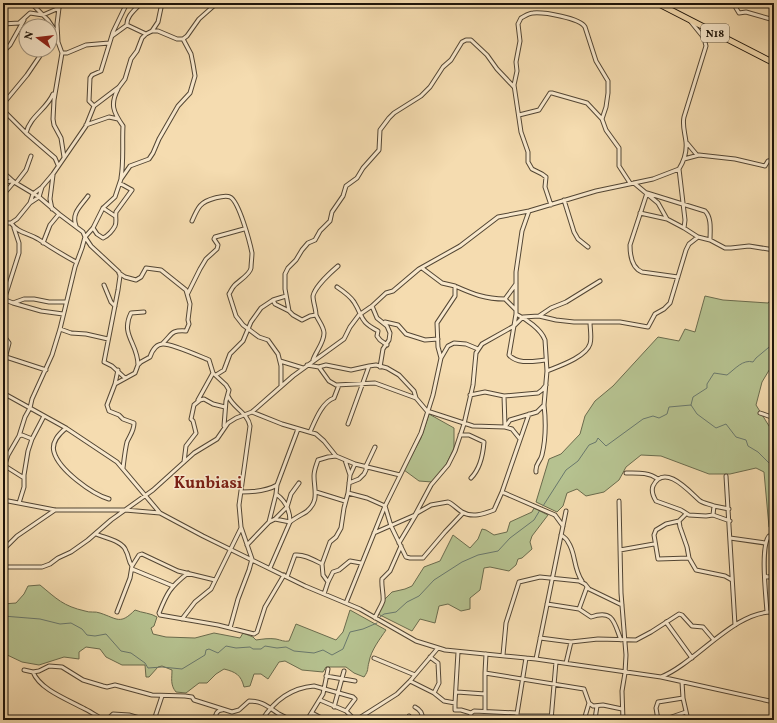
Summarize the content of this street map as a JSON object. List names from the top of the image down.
{
  "streets": {
    "highway": ["N18"]
  },
  "districts": ["Kunbiasi"],
  "north": "left"
}
